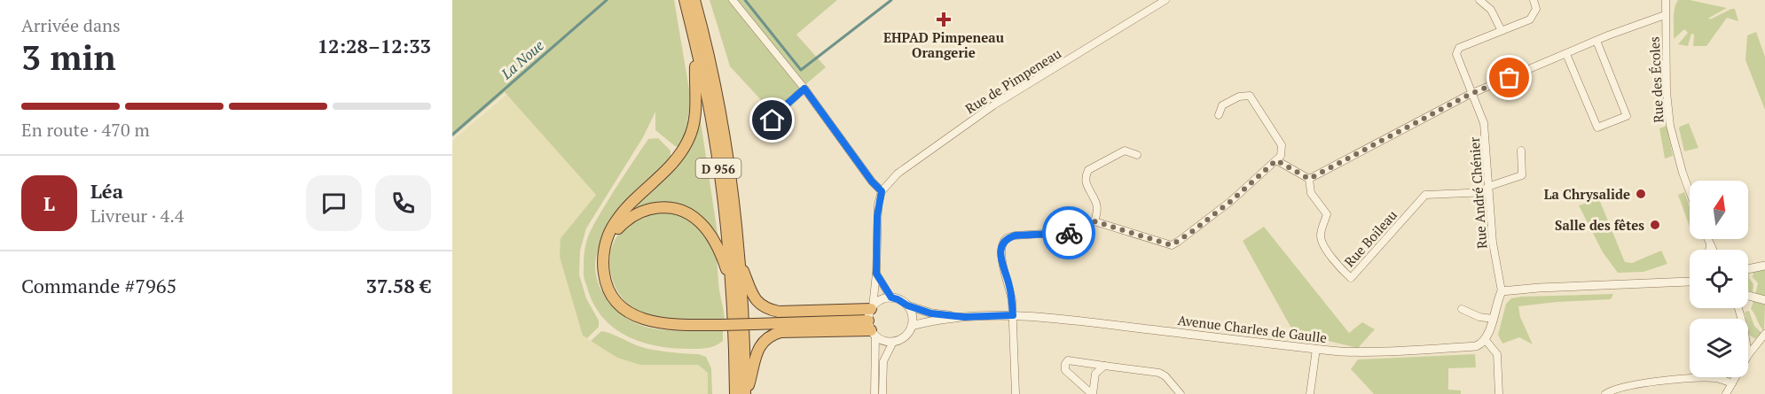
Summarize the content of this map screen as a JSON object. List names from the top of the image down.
{
  "streets": {
    "highway": ["D 956"],
    "street": [
      "Rue des Écoles",
      "Rue de Pimpeneau",
      "Rue André Chénier",
      "Rue Boileau",
      "Avenue Charles de Gaulle"
    ]
  },
  "crossings": [
    ["D 956", "Avenue Charles de Gaulle"],
    ["Rue André Chénier", "Rue Boileau"]
  ],
  "water": ["La Noue"],
  "places": {
    "health": ["EHPAD Pimpeneau Orangerie"],
    "other": ["La Chrysalide", "Salle des fêtes"]
  },
  "north": "top",
  "page": {
    "heading": ["3 min", "Arrivée dans", "12:28–12:33"],
    "panel": [
      "Léa",
      "Livreur · 4.4",
      "Commande #7965",
      "37.58 €"
    ],
    "bar": "En route · 470 m",
    "round": "L"
  }
}
